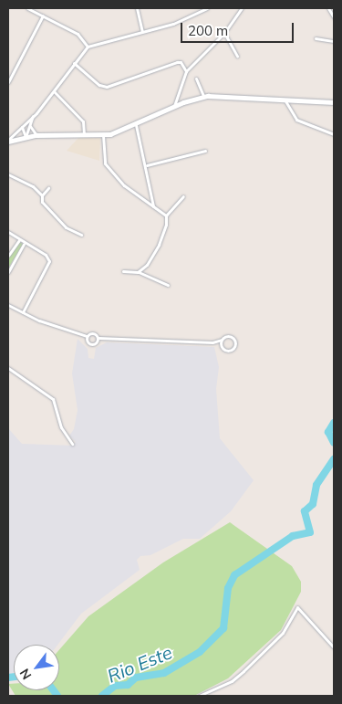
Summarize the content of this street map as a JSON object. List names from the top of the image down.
{
  "water": ["Rio Este"],
  "scale_bar": "200 m",
  "north": "bottom left"
}
